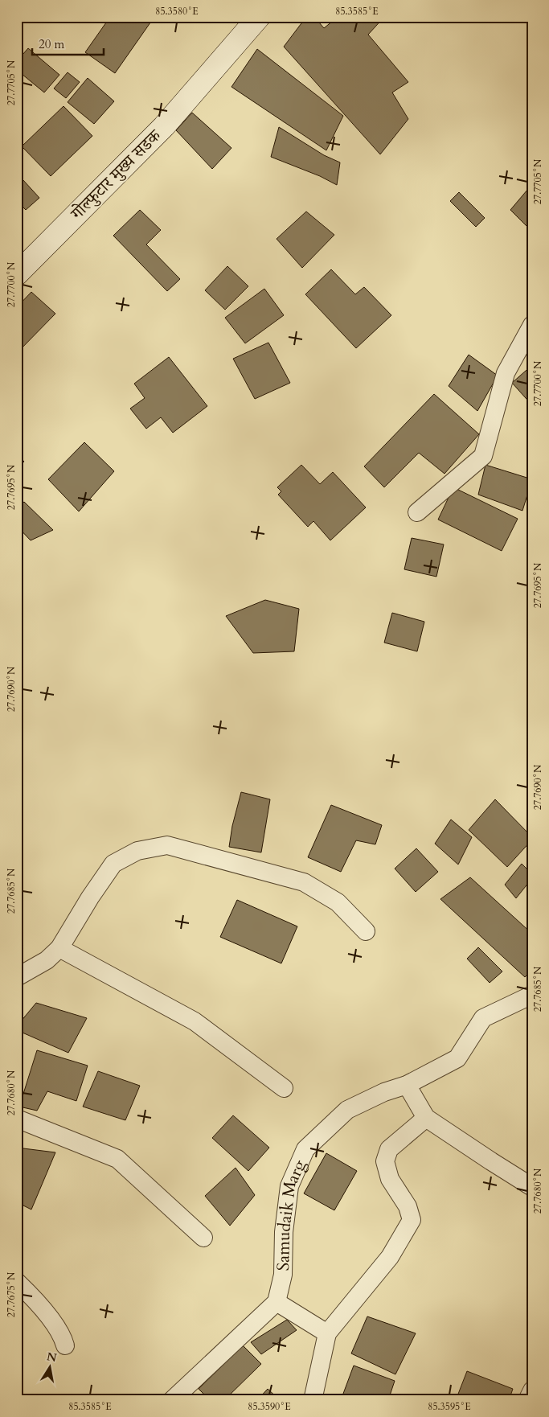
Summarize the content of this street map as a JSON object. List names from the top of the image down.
{
  "streets": {
    "main road": ["गोल्फुटार मुख्य सडक"],
    "street": ["Samudaik Marg"]
  },
  "scale_bar": "20 m",
  "north": "top",
  "coordinates": [
    "85.3580°E",
    "85.3585°E",
    "27.7705°N",
    "27.7700°N",
    "27.7695°N",
    "27.7690°N",
    "27.7685°N",
    "27.7680°N",
    "27.7675°N",
    "85.3590°E",
    "85.3595°E"
  ]
}
